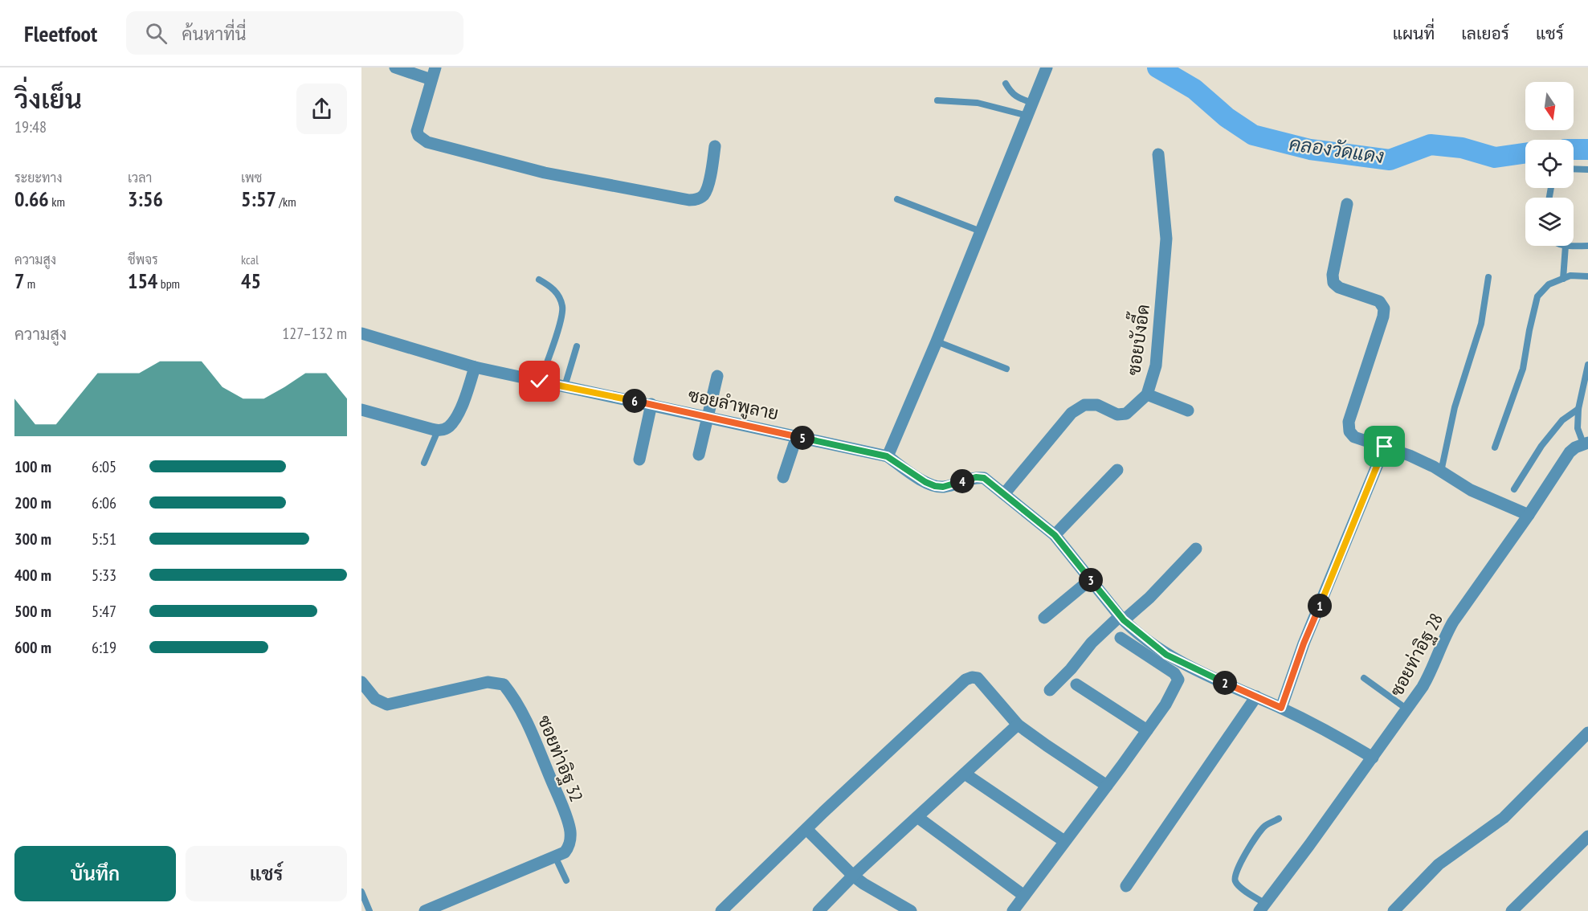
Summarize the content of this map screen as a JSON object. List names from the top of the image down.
{
  "streets": {
    "street": [
      "ซอยบังอี๊ด",
      "ซอยลำพูลาย",
      "ซอยท่าอิฐ 28",
      "ซอยท่าอิฐ 32"
    ]
  },
  "crossings": [
    ["ซอยบังอี๊ด", "ซอยลำพูลาย"],
    ["ซอยลำพูลาย", "ซอยท่าอิฐ 28"]
  ],
  "water": ["คลองวัดแดง"],
  "north": "bottom",
  "page": {
    "header": "Fleetfoot",
    "search": "ค้นหาที่นี่",
    "nav": ["แผนที่", "เลเยอร์", "แชร์"],
    "heading": ["วิ่งเย็น", "19:48"],
    "stats": [
      ["ระยะทาง", "0.66 km"],
      ["เวลา", "3:56"],
      ["เพซ", "5:57 /km"],
      ["ความสูง", "7 m"],
      ["ชีพจร", "154 bpm"],
      ["kcal", "45"]
    ],
    "chart": ["ความสูง", "127–132 m"],
    "pins": [
      "6",
      "5",
      "4",
      "3",
      "1",
      "2"
    ],
    "list": [
      {
        "name": "100 m",
        "note": "6:05"
      },
      {
        "name": "200 m",
        "note": "6:06"
      },
      {
        "name": "300 m",
        "note": "5:51"
      },
      {
        "name": "400 m",
        "note": "5:33"
      },
      {
        "name": "500 m",
        "note": "5:47"
      },
      {
        "name": "600 m",
        "note": "6:19"
      }
    ],
    "buttons": ["บันทึก", "แชร์"]
  }
}
